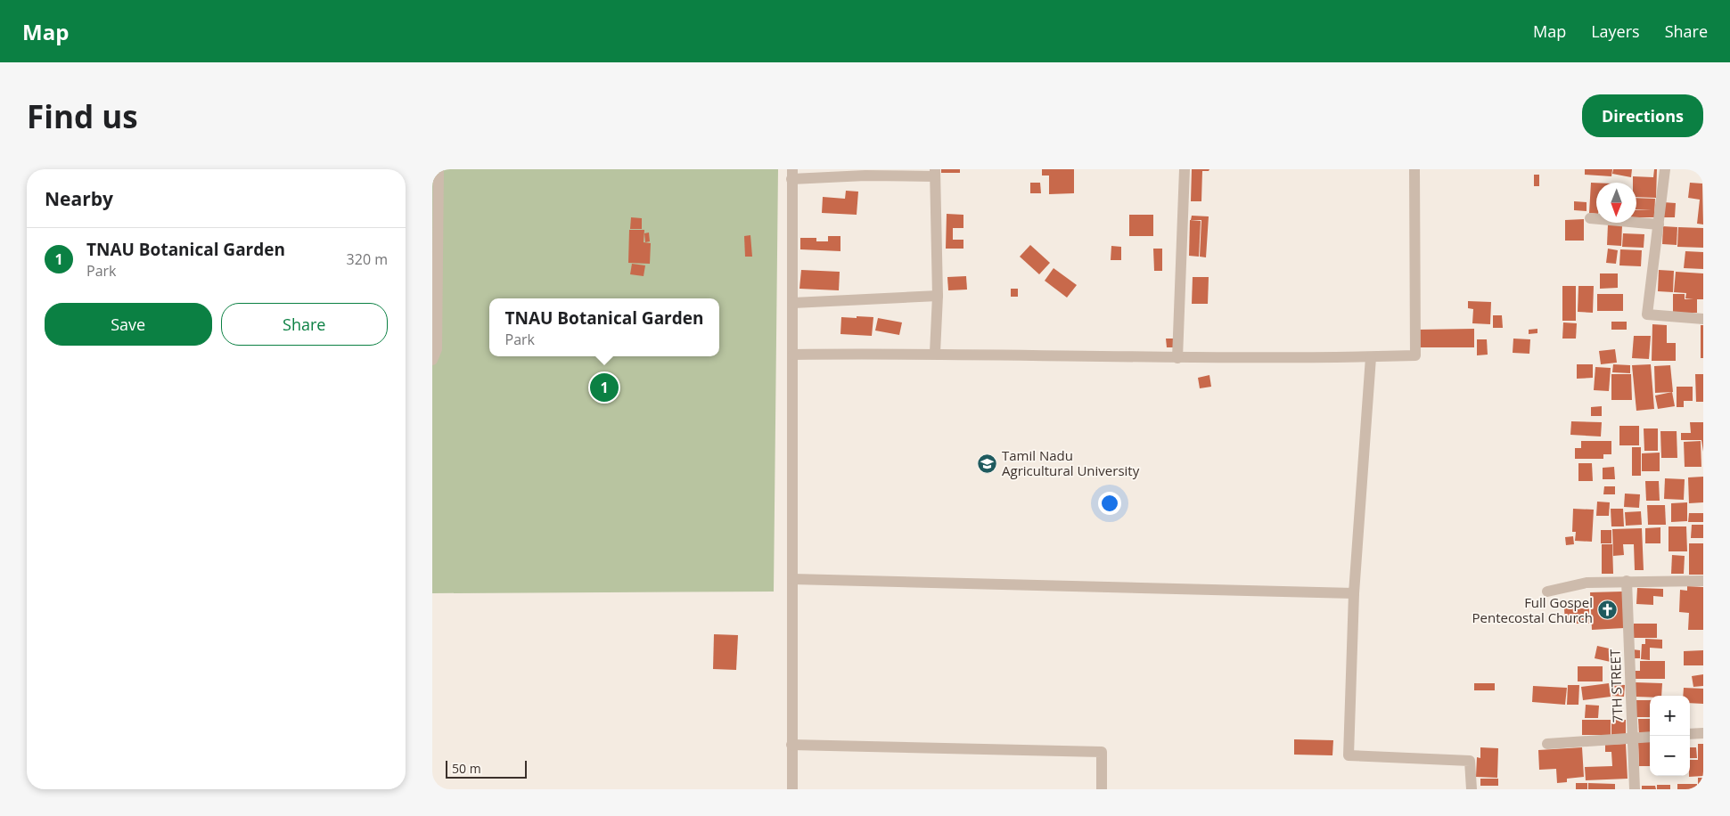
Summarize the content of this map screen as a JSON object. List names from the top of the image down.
{
  "streets": {
    "street": ["7TH STREET"]
  },
  "places": {
    "school or university": ["Tamil Nadu Agricultural University"],
    "church": ["Full Gospel Pentecostal Church"]
  },
  "scale_bar": "50 m",
  "north": "bottom",
  "page": {
    "header": "Map",
    "nav": ["Map", "Layers", "Share"],
    "buttons": [
      "Directions",
      ["Save", "Share"]
    ],
    "title": "Find us",
    "heading": "Nearby",
    "list": [
      {
        "mark": "1",
        "name": "TNAU Botanical Garden",
        "note": "Park",
        "value": "320 m"
      }
    ],
    "popup": ["TNAU Botanical Garden", "Park"],
    "pins": "1",
    "map_buttons": ["+", "−"],
    "scale": "50 m"
  }
}
